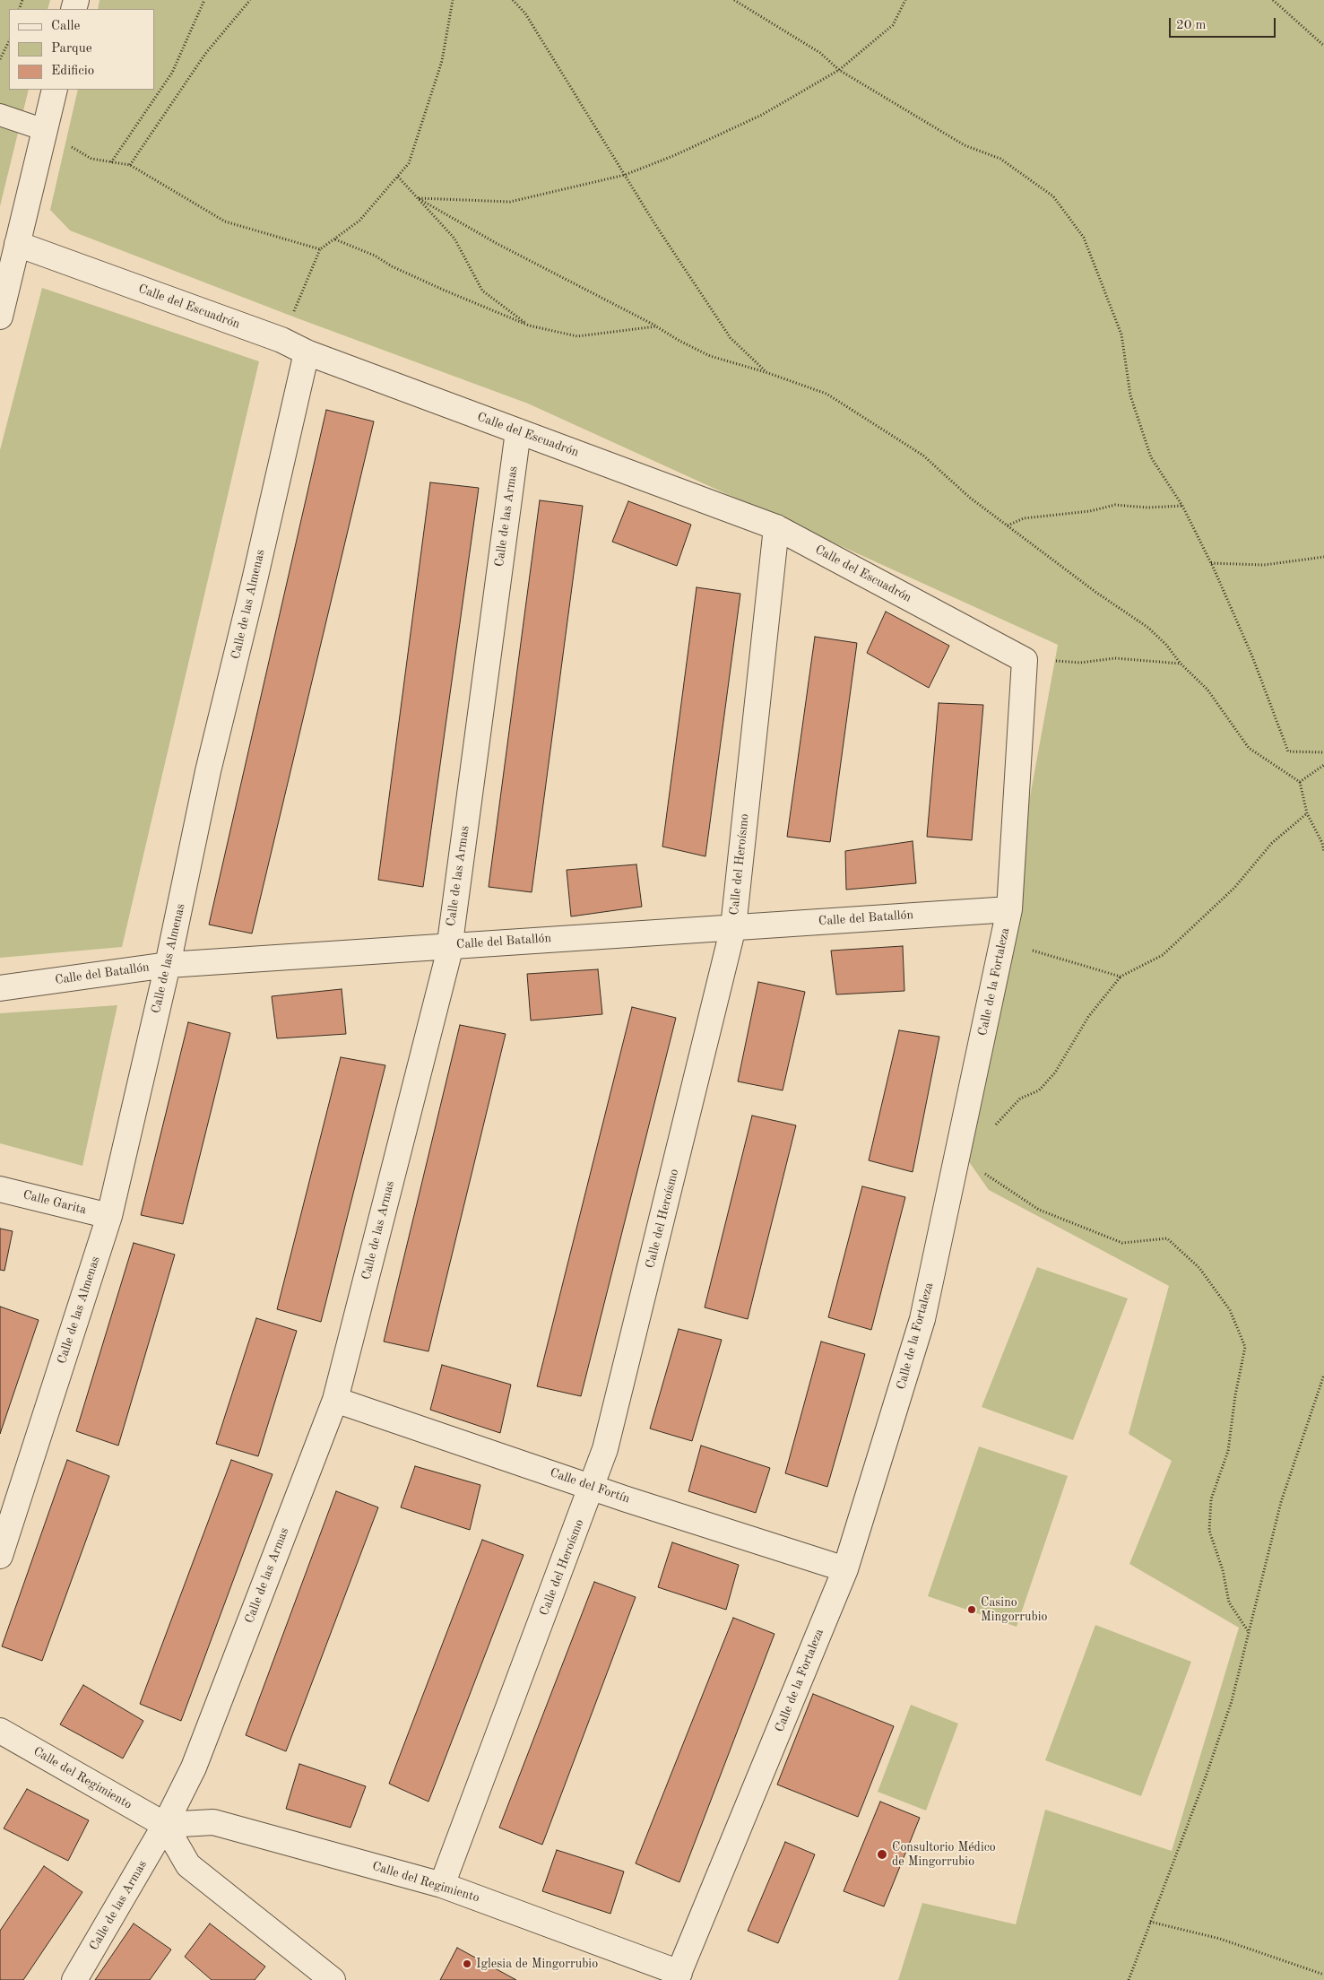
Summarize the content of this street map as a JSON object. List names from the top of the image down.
{
  "streets": {
    "street": [
      "Calle del Escuadrón",
      "Calle de las Armas",
      "Calle de las Almenas",
      "Calle del Heroísmo",
      "Calle del Batallón",
      "Calle de la Fortaleza",
      "Calle Garita",
      "Calle del Fortín",
      "Calle del Regimiento"
    ]
  },
  "crossings": [
    ["Calle del Escuadrón", "Calle de las Armas"],
    ["Calle del Escuadrón", "Calle de las Almenas"],
    ["Calle del Escuadrón", "Calle del Heroísmo"],
    ["Calle del Escuadrón", "Calle de la Fortaleza"],
    ["Calle de las Armas", "Calle del Batallón"],
    ["Calle de las Armas", "Calle del Fortín"],
    ["Calle de las Armas", "Calle del Regimiento"],
    ["Calle de las Almenas", "Calle del Batallón"],
    ["Calle de las Almenas", "Calle Garita"],
    ["Calle del Heroísmo", "Calle del Batallón"],
    ["Calle del Heroísmo", "Calle del Fortín"],
    ["Calle del Heroísmo", "Calle del Regimiento"],
    ["Calle del Batallón", "Calle de la Fortaleza"],
    ["Calle de la Fortaleza", "Calle del Fortín"],
    ["Calle de la Fortaleza", "Calle del Regimiento"]
  ],
  "places": ["Casino Mingorrubio", "Consultorio Médico de Mingorrubio", "Iglesia de Mingorrubio"],
  "legend": ["Calle", "Parque", "Edificio"],
  "scale_bar": "20 m"
}
